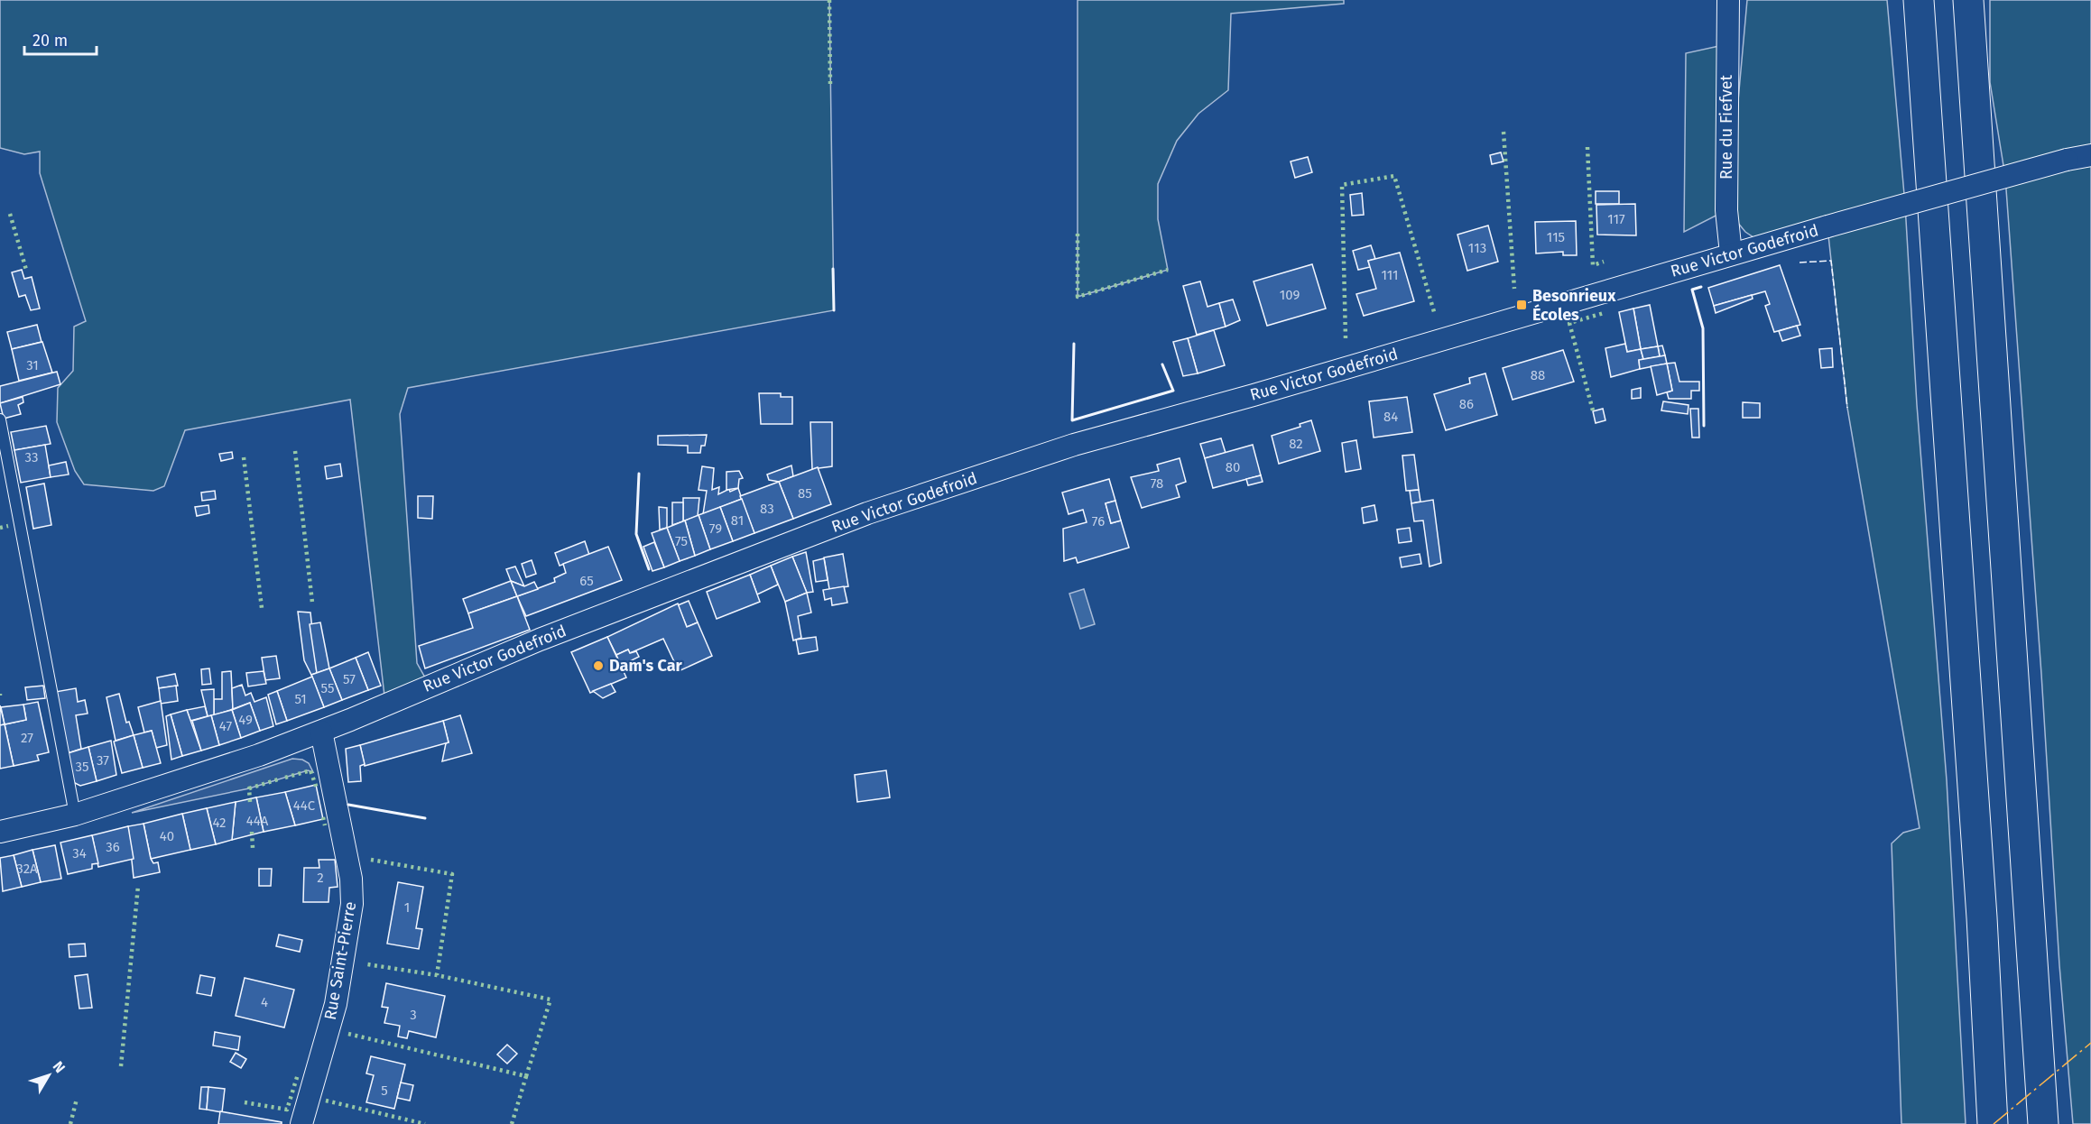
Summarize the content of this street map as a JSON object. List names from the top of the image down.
{
  "streets": {
    "street": ["Rue du Fiefvet", "Rue Victor Godefroid", "Rue Saint-Pierre"]
  },
  "crossings": [
    ["Rue du Fiefvet", "Rue Victor Godefroid"],
    ["Rue Victor Godefroid", "Rue Saint-Pierre"]
  ],
  "places": {
    "transit": ["Besonrieux Écoles"],
    "other": ["Dam's Car"]
  },
  "house_numbers": [
    "117",
    "115",
    "113",
    "111",
    "109",
    "31",
    "88",
    "86",
    "84",
    "82",
    "33",
    "80",
    "78",
    "85",
    "83",
    "81",
    "76",
    "79",
    "75",
    "65",
    "57",
    "55",
    "51",
    "49",
    "47",
    "27",
    "37",
    "35",
    "44C",
    "44A",
    "42",
    "40",
    "36",
    "34",
    "32A",
    "2",
    "1",
    "4",
    "3",
    "5"
  ],
  "scale_bar": "20 m",
  "north": "top right"
}
